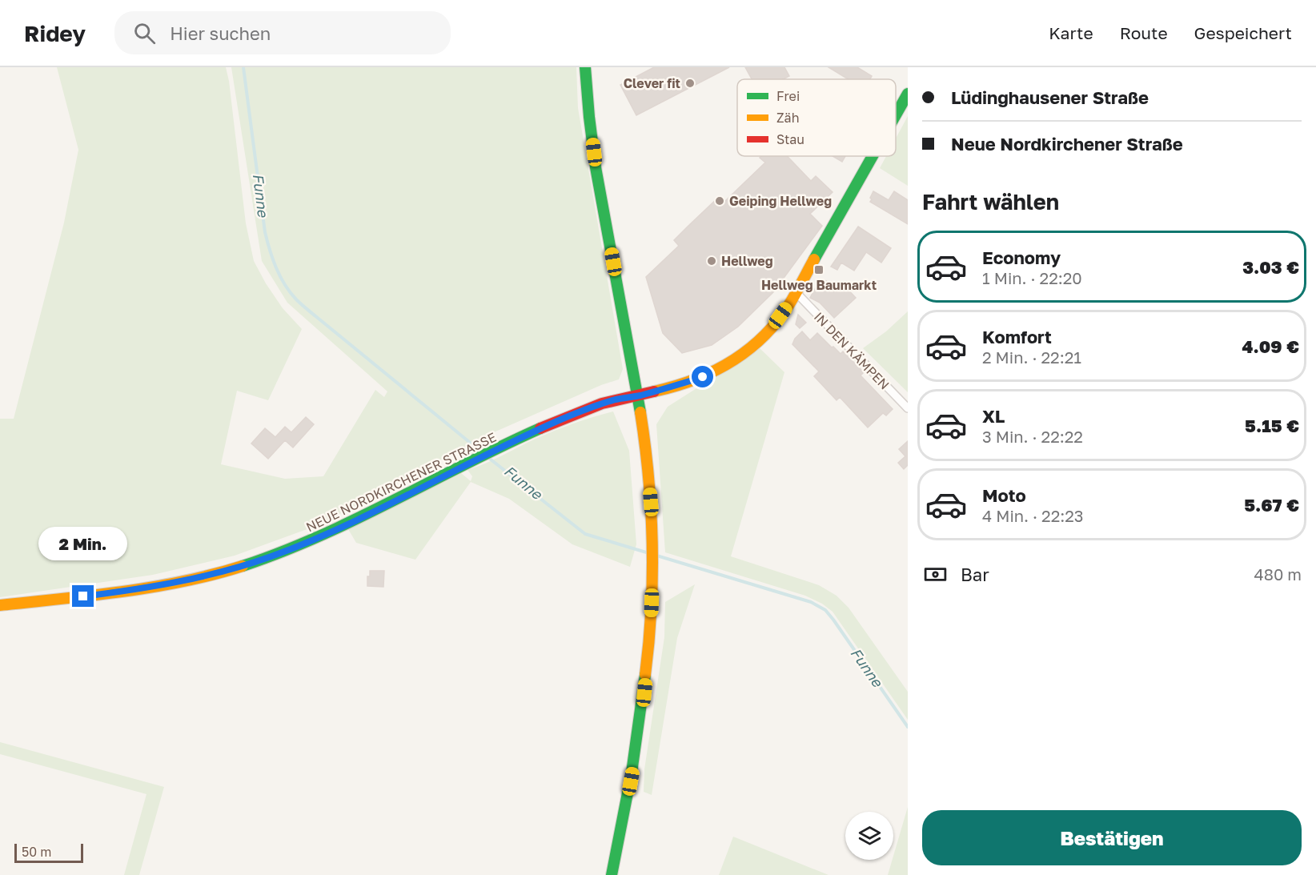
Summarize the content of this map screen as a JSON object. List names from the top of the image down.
{
  "streets": {
    "street": ["IN DEN KÄMPEN", "NEUE NORDKIRCHENER STRASSE"]
  },
  "crossings": [
    ["IN DEN KÄMPEN", "NEUE NORDKIRCHENER STRASSE"]
  ],
  "water": ["Funne"],
  "places": {
    "other": ["Clever fit", "Geiping Hellweg", "Hellweg"],
    "transit": ["Hellweg Baumarkt"]
  },
  "legend": ["Frei", "Zäh", "Stau"],
  "scale_bar": "50 m",
  "page": {
    "header": "Ridey",
    "search": "Hier suchen",
    "nav": ["Karte", "Route", "Gespeichert"],
    "banner": ["Lüdinghausener Straße", "Neue Nordkirchener Straße"],
    "heading": "Fahrt wählen",
    "list": [
      {
        "name": "Economy",
        "note": "1 Min. · 22:20",
        "value": "3.03 €"
      },
      {
        "name": "Komfort",
        "note": "2 Min. · 22:21",
        "value": "4.09 €"
      },
      {
        "name": "XL",
        "note": "3 Min. · 22:22",
        "value": "5.15 €"
      },
      {
        "name": "Moto",
        "note": "4 Min. · 22:23",
        "value": "5.67 €"
      }
    ],
    "bubble": "2 Min.",
    "pay": ["Bar", "480 m"],
    "buttons": "Bestätigen",
    "scale": "50 m"
  }
}
